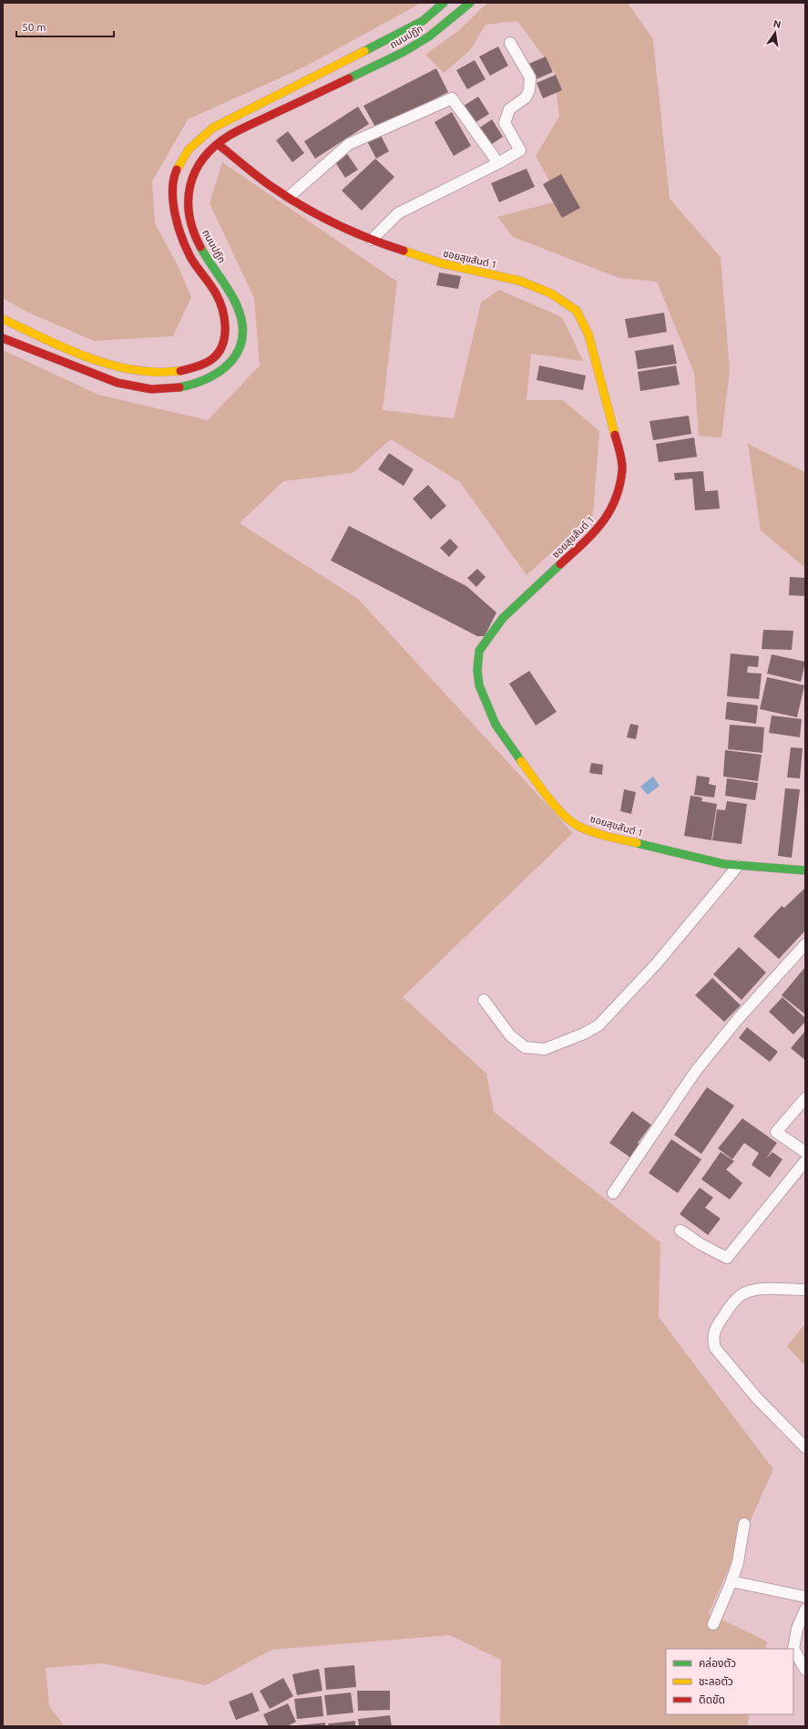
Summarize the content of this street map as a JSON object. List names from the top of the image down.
{
  "streets": {
    "main road": ["ถนนปฏัก", "ซอยสุขสันต์ 1"]
  },
  "crossings": [
    ["ถนนปฏัก", "ซอยสุขสันต์ 1"]
  ],
  "legend": ["คล่องตัว", "ชะลอตัว", "ติดขัด"],
  "scale_bar": "50 m",
  "north": "top"
}
